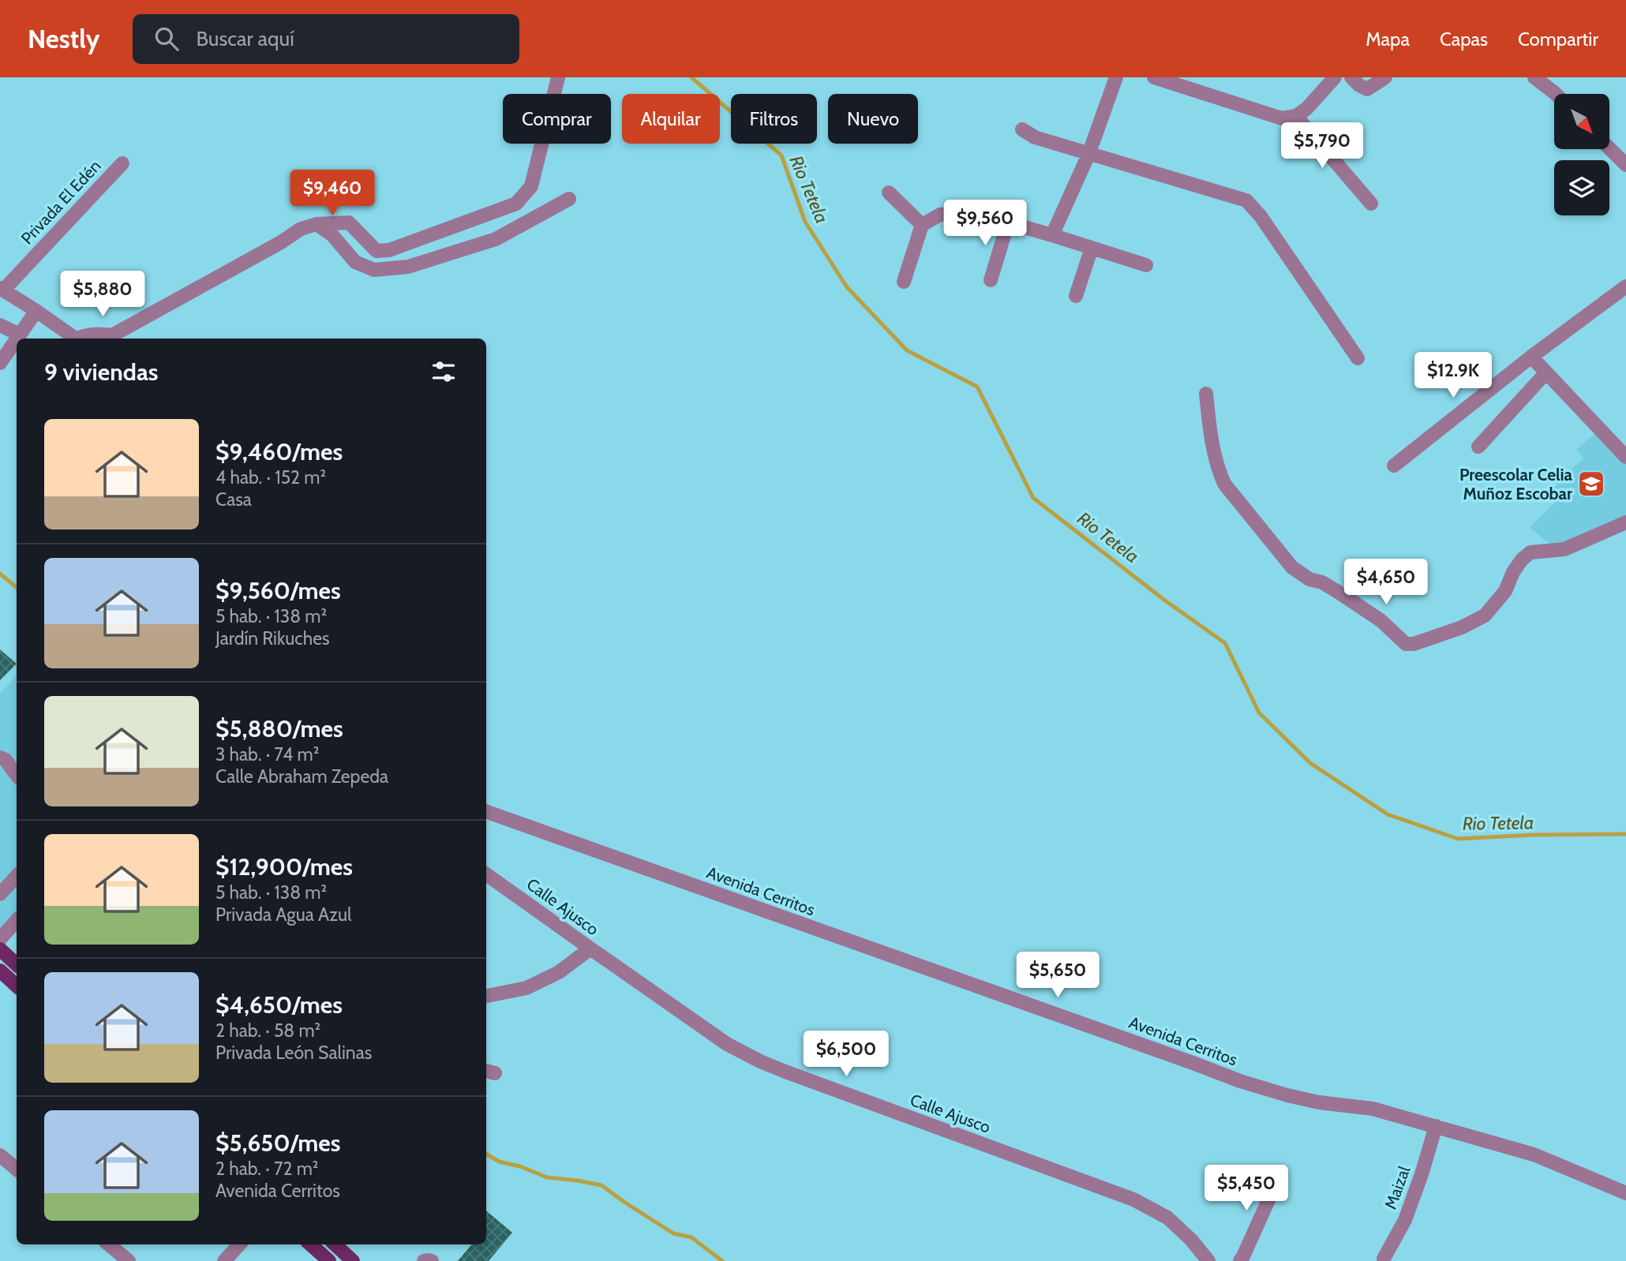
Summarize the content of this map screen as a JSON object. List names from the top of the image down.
{
  "streets": {
    "street": [
      "Privada El Edén",
      "Avenida Cerritos",
      "Calle Ajusco",
      "Maizal"
    ]
  },
  "crossings": [
    ["Avenida Cerritos", "Maizal"]
  ],
  "water": ["Rio Tetela"],
  "places": {
    "school or university": ["Preescolar Celia Muñoz Escobar"]
  },
  "north": "bottom right",
  "page": {
    "header": "Nestly",
    "search": "Buscar aquí",
    "nav": ["Mapa", "Capas", "Compartir"],
    "chip": [
      "Comprar",
      "Alquilar",
      "Filtros",
      "Nuevo"
    ],
    "price": [
      "$5,790",
      "$9,460",
      "$9,560",
      "$5,880",
      "$12.9K",
      "$4,650",
      "$5,650",
      "$6,500",
      "$5,450"
    ],
    "heading": "9 viviendas",
    "list": [
      {
        "name": "$9,460/mes",
        "note": "4 hab. · 152 m² · Casa"
      },
      {
        "name": "$9,560/mes",
        "note": "5 hab. · 138 m² · Jardín Rikuches"
      },
      {
        "name": "$5,880/mes",
        "note": "3 hab. · 74 m² · Calle Abraham Zepeda"
      },
      {
        "name": "$12,900/mes",
        "note": "5 hab. · 138 m² · Privada Agua Azul"
      },
      {
        "name": "$4,650/mes",
        "note": "2 hab. · 58 m² · Privada León Salinas"
      },
      {
        "name": "$5,650/mes",
        "note": "2 hab. · 72 m² · Avenida Cerritos"
      }
    ]
  }
}
